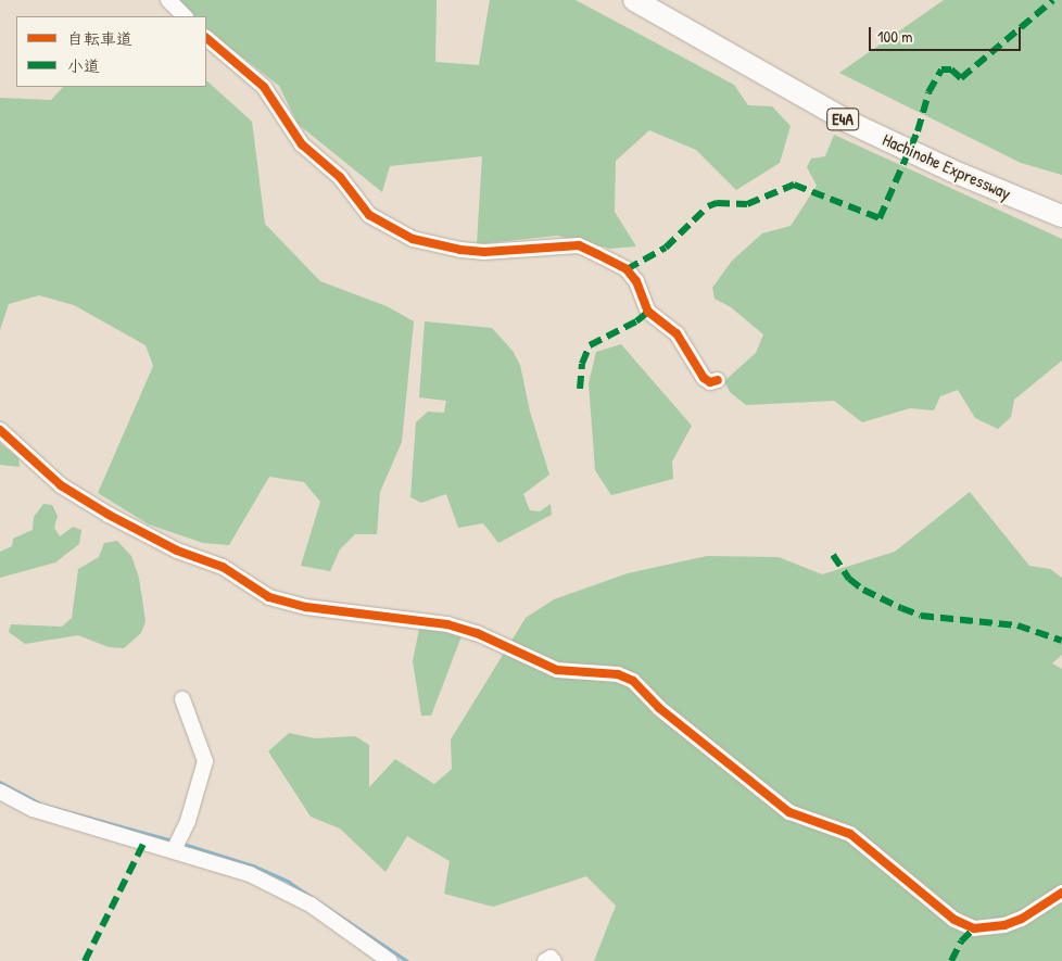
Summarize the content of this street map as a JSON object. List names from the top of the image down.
{
  "streets": {
    "highway": ["E4A", "Hachinohe Expressway"]
  },
  "legend": ["自転車道", "小道"],
  "scale_bar": "100 m"
}
